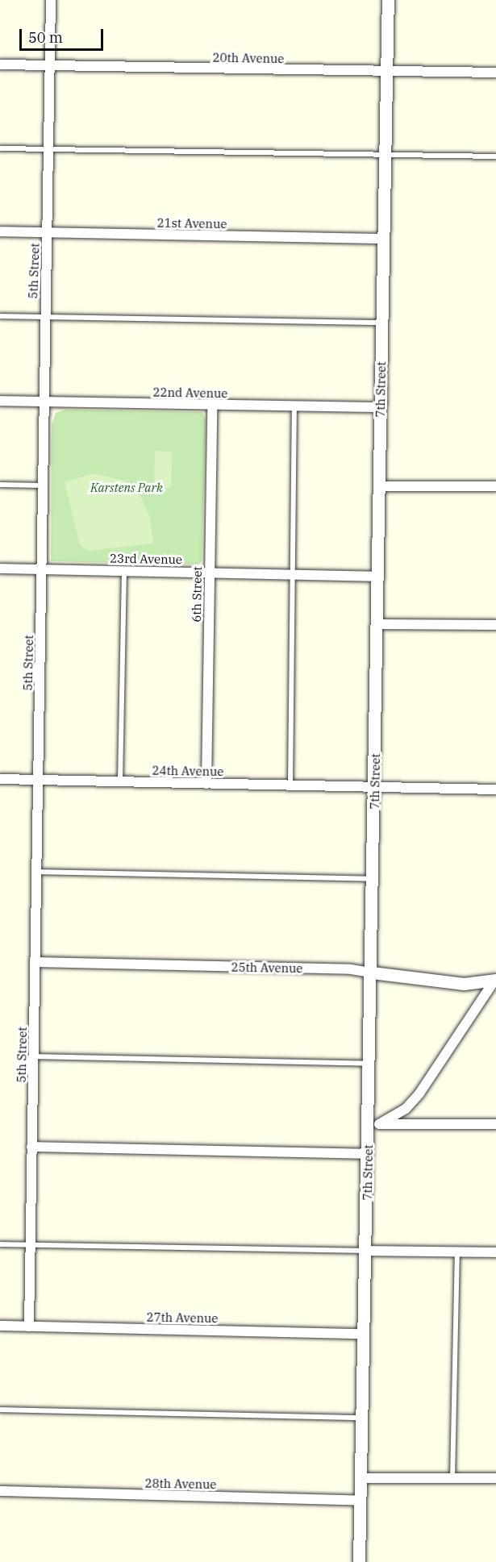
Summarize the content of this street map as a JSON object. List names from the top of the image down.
{
  "streets": {
    "street": [
      "20th Avenue",
      "21st Avenue",
      "5th Street",
      "7th Street",
      "22nd Avenue",
      "23rd Avenue",
      "6th Street",
      "24th Avenue",
      "25th Avenue",
      "27th Avenue",
      "28th Avenue"
    ]
  },
  "crossings": [
    ["20th Avenue", "5th Street"],
    ["20th Avenue", "7th Street"],
    ["21st Avenue", "5th Street"],
    ["21st Avenue", "7th Street"],
    ["5th Street", "22nd Avenue"],
    ["5th Street", "23rd Avenue"],
    ["5th Street", "24th Avenue"],
    ["5th Street", "25th Avenue"],
    ["5th Street", "27th Avenue"],
    ["7th Street", "22nd Avenue"],
    ["7th Street", "23rd Avenue"],
    ["7th Street", "24th Avenue"],
    ["7th Street", "25th Avenue"],
    ["7th Street", "27th Avenue"],
    ["7th Street", "28th Avenue"],
    ["22nd Avenue", "6th Street"],
    ["23rd Avenue", "6th Street"],
    ["6th Street", "24th Avenue"]
  ],
  "parks": ["Karstens Park"],
  "scale_bar": "50 m"
}
